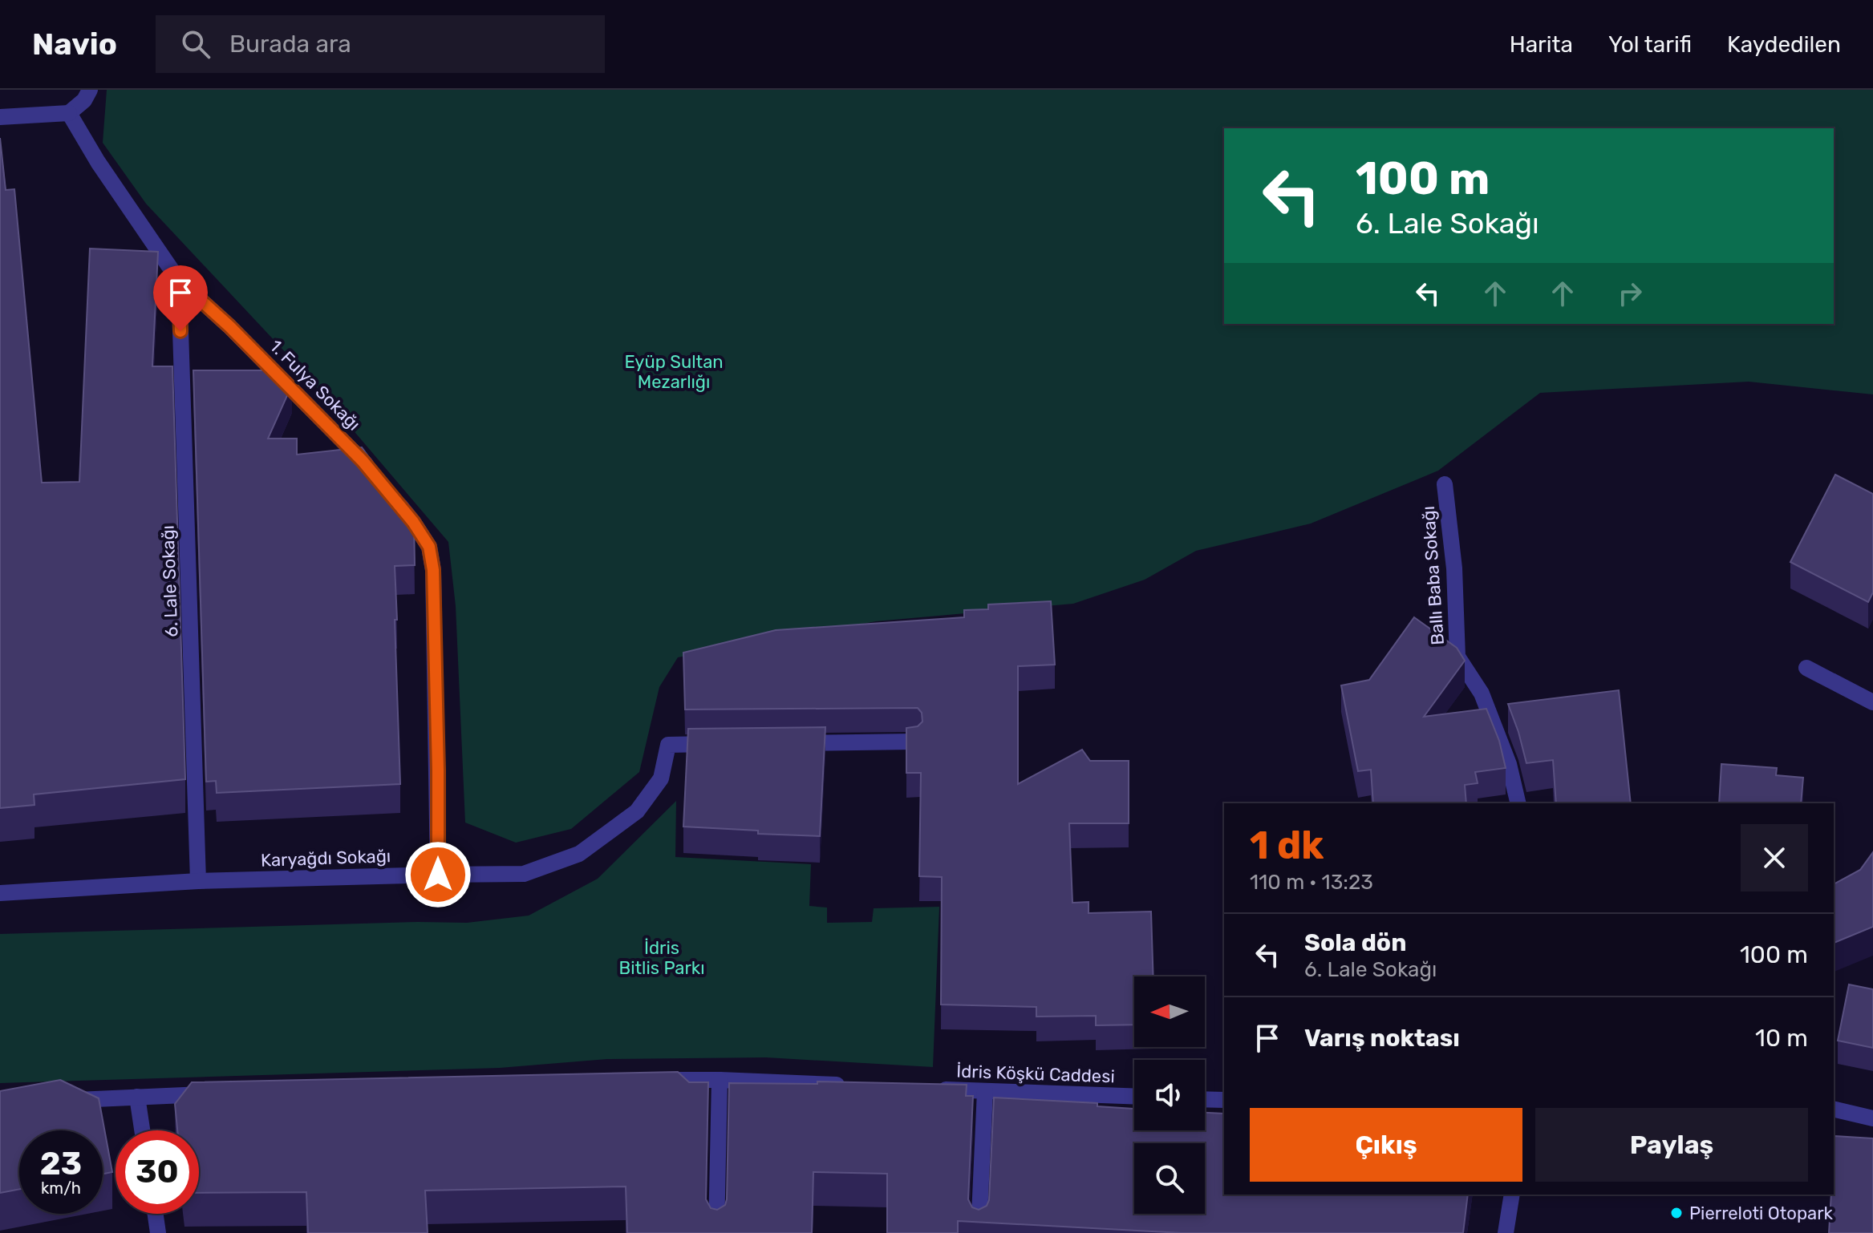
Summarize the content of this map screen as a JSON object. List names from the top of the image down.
{
  "streets": {
    "street": [
      "1. Fulya Sokağı",
      "Ballı Baba Sokağı",
      "6. Lale Sokağı",
      "Karyağdı Sokağı",
      "İdris Köşkü Caddesi"
    ]
  },
  "crossings": [
    ["1. Fulya Sokağı", "6. Lale Sokağı"],
    ["6. Lale Sokağı", "Karyağdı Sokağı"]
  ],
  "parks": ["Eyüp Sultan Mezarlığı", "İdris Bitlis Parkı"],
  "places": ["Pierreloti Otopark"],
  "north": "left",
  "page": {
    "header": "Navio",
    "search": "Burada ara",
    "nav": ["Harita", "Yol tarifi", "Kaydedilen"],
    "turn": ["100 m", "6. Lale Sokağı"],
    "heading": ["1 dk", "110 m · 13:23"],
    "list": [
      {
        "name": "Sola dön",
        "note": "6. Lale Sokağı",
        "value": "100 m"
      },
      {
        "name": "Varış noktası",
        "value": "10 m"
      }
    ],
    "buttons": ["Çıkış", "Paylaş"],
    "speed": "23 km/h",
    "limit": "30"
  }
}
